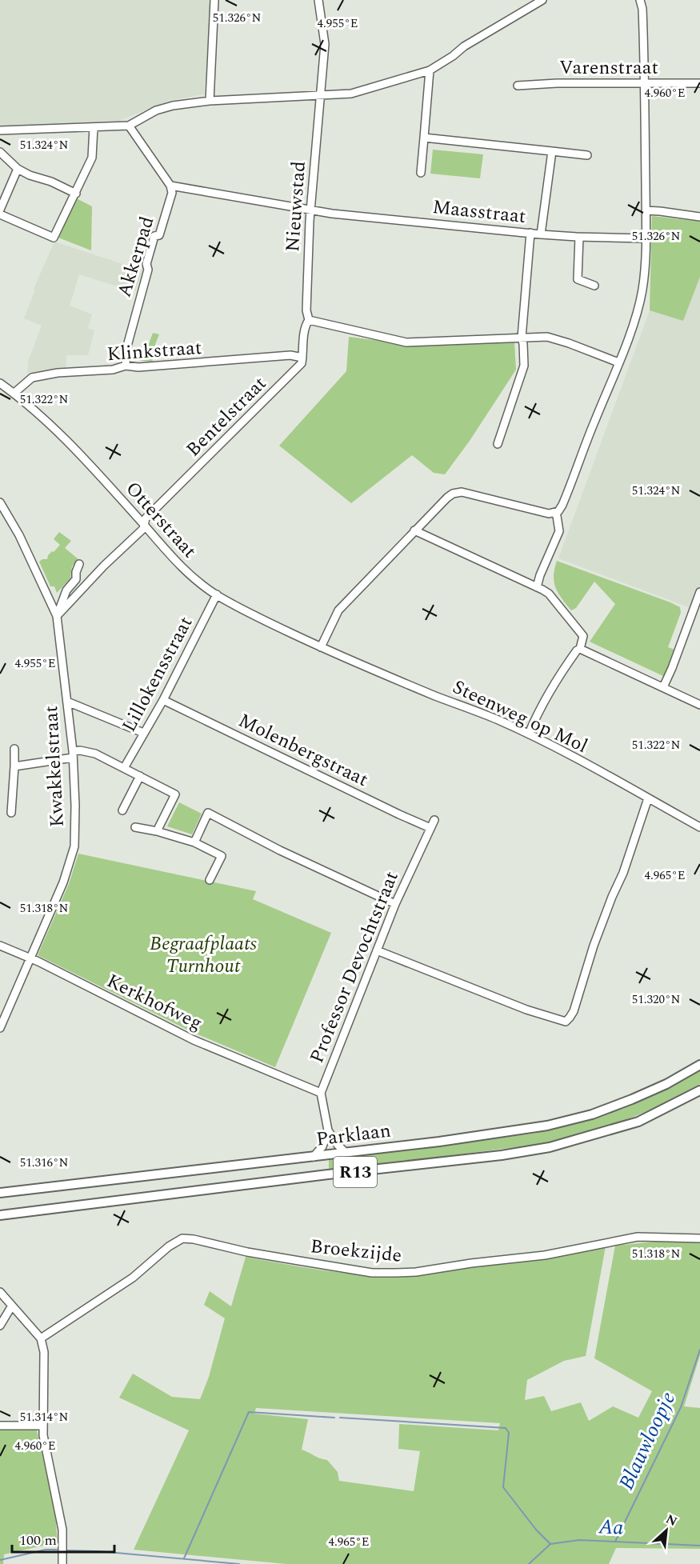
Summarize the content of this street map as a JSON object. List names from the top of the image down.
{
  "streets": {
    "main road": ["Parklaan", "R13"],
    "street": [
      "Varenstraat",
      "Nieuwstad",
      "Maasstraat",
      "Akkerpad",
      "Klinkstraat",
      "Bentelstraat",
      "Otterstraat",
      "Lillokensstraat",
      "Steenweg op Mol",
      "Molenbergstraat",
      "Kwakkelstraat",
      "Professor Devochtstraat",
      "Kerkhofweg",
      "Broekzijde"
    ]
  },
  "crossings": [
    ["Nieuwstad", "Maasstraat"],
    ["Maasstraat", "Akkerpad"],
    ["Akkerpad", "Klinkstraat"],
    ["Klinkstraat", "Bentelstraat"],
    ["Klinkstraat", "Otterstraat"],
    ["Bentelstraat", "Otterstraat"],
    ["Bentelstraat", "Kwakkelstraat"],
    ["Otterstraat", "Lillokensstraat"],
    ["Otterstraat", "Steenweg op Mol"],
    ["Lillokensstraat", "Molenbergstraat"],
    ["Molenbergstraat", "Professor Devochtstraat"],
    ["Kwakkelstraat", "Kerkhofweg"],
    ["Professor Devochtstraat", "Kerkhofweg"],
    ["Professor Devochtstraat", "Parklaan"]
  ],
  "water": ["Blauwloopje", "Aa"],
  "parks": ["Begraafplaats Turnhout"],
  "scale_bar": "100 m",
  "north": "top right",
  "coordinates": [
    "51.326°N",
    "4.955°E",
    "4.960°E",
    "51.324°N",
    "51.322°N",
    "4.965°E",
    "51.318°N",
    "51.320°N",
    "51.316°N",
    "51.314°N"
  ]
}
